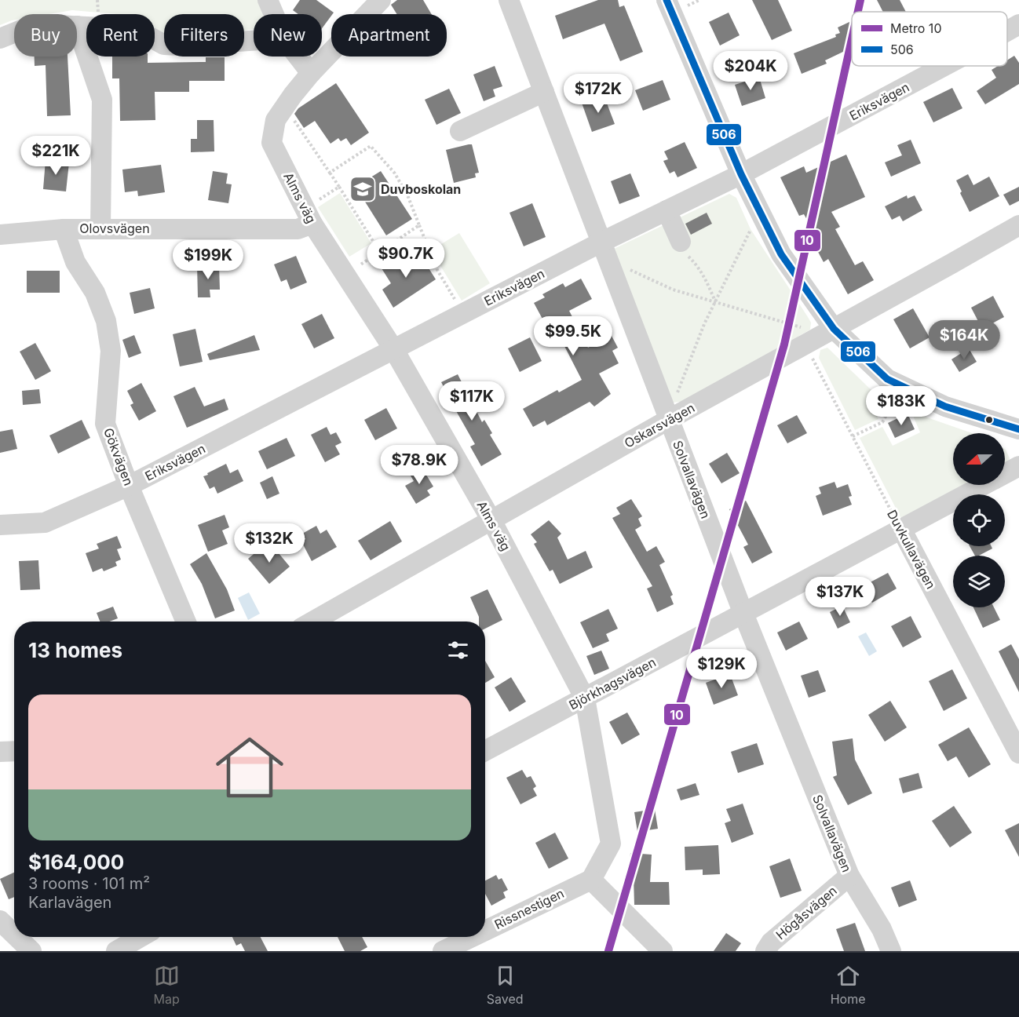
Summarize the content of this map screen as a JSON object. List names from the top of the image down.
{
  "streets": {
    "street": [
      "Eriksvägen",
      "Alms väg",
      "Olovsvägen",
      "Oskarsvägen",
      "Gökvägen",
      "Solvallavägen",
      "Duvkullavägen",
      "Björkhagsvägen",
      "Rissnestigen",
      "Högåsvägen"
    ]
  },
  "crossings": [
    ["Eriksvägen", "Alms väg"],
    ["Eriksvägen", "Gökvägen"],
    ["Eriksvägen", "Solvallavägen"],
    ["Alms väg", "Olovsvägen"],
    ["Alms väg", "Oskarsvägen"],
    ["Alms väg", "Björkhagsvägen"],
    ["Alms väg", "Rissnestigen"],
    ["Olovsvägen", "Gökvägen"],
    ["Oskarsvägen", "Solvallavägen"],
    ["Oskarsvägen", "Duvkullavägen"],
    ["Solvallavägen", "Björkhagsvägen"],
    ["Solvallavägen", "Högåsvägen"],
    ["Duvkullavägen", "Björkhagsvägen"]
  ],
  "places": {
    "school or university": ["Duvboskolan"]
  },
  "lines": ["metro line 10", "transit line 506"],
  "legend": ["Metro 10", "506"],
  "north": "left",
  "page": {
    "chip": [
      "Buy",
      "Rent",
      "Filters",
      "New",
      "Apartment"
    ],
    "price": [
      "$204K",
      "$172K",
      "$221K",
      "$90.7K",
      "$199K",
      "$99.5K",
      "$164K",
      "$117K",
      "$183K",
      "$78.9K",
      "$132K",
      "$137K",
      "$129K"
    ],
    "heading": "13 homes",
    "list": [
      {
        "name": "$164,000",
        "note": "3 rooms · 101 m² · Karlavägen"
      }
    ],
    "tabs": ["Map", "Saved", "Home"]
  }
}
